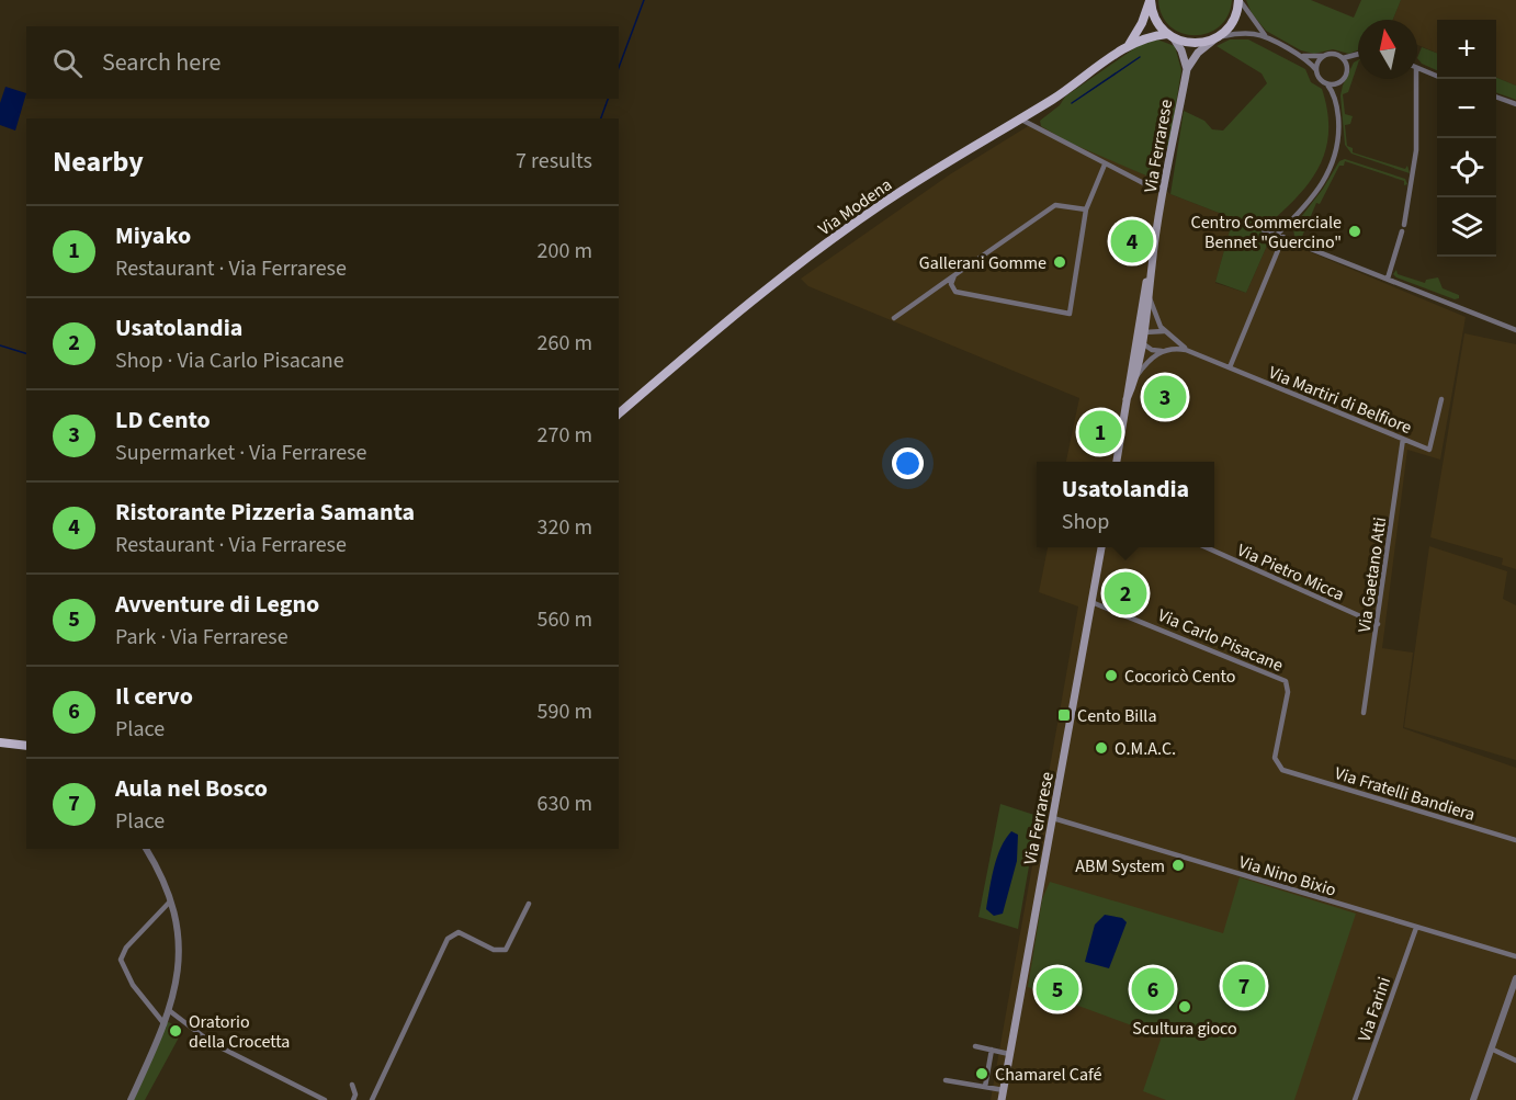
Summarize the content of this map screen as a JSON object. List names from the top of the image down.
{
  "streets": {
    "main road": ["Via Ferrarese", "Via Modena"],
    "street": [
      "Via Martiri di Belfiore",
      "Via Pietro Micca",
      "Via Gaetano Atti",
      "Via Carlo Pisacane",
      "Via Fratelli Bandiera",
      "Via Nino Bixio",
      "Via Farini"
    ]
  },
  "crossings": [
    ["Via Ferrarese", "Via Martiri di Belfiore"],
    ["Via Ferrarese", "Via Carlo Pisacane"],
    ["Via Ferrarese", "Via Nino Bixio"],
    ["Via Martiri di Belfiore", "Via Gaetano Atti"],
    ["Via Pietro Micca", "Via Gaetano Atti"],
    ["Via Carlo Pisacane", "Via Fratelli Bandiera"],
    ["Via Nino Bixio", "Via Farini"]
  ],
  "places": {
    "other": [
      "Centro Commerciale Bennet \"Guercino\"",
      "Gallerani Gomme",
      "Cocoricò Cento",
      "O.M.A.C.",
      "ABM System",
      "Scultura gioco",
      "Oratorio della Crocetta",
      "Chamarel Café"
    ],
    "transit": ["Cento Billa"]
  },
  "north": "top",
  "page": {
    "map_buttons": ["+", "−"],
    "search": "Search here",
    "heading": ["Nearby", "7 results"],
    "list": [
      {
        "mark": "1",
        "name": "Miyako",
        "note": "Restaurant · Via Ferrarese",
        "value": "200 m"
      },
      {
        "mark": "2",
        "name": "Usatolandia",
        "note": "Shop · Via Carlo Pisacane",
        "value": "260 m"
      },
      {
        "mark": "3",
        "name": "LD Cento",
        "note": "Supermarket · Via Ferrarese",
        "value": "270 m"
      },
      {
        "mark": "4",
        "name": "Ristorante Pizzeria Samanta",
        "note": "Restaurant · Via Ferrarese",
        "value": "320 m"
      },
      {
        "mark": "5",
        "name": "Avventure di Legno",
        "note": "Park · Via Ferrarese",
        "value": "560 m"
      },
      {
        "mark": "6",
        "name": "Il cervo",
        "note": "Place",
        "value": "590 m"
      },
      {
        "mark": "7",
        "name": "Aula nel Bosco",
        "note": "Place",
        "value": "630 m"
      }
    ],
    "pins": [
      "4",
      "3",
      "1",
      "2",
      "7",
      "5",
      "6"
    ],
    "popup": ["Usatolandia", "Shop"]
  }
}
